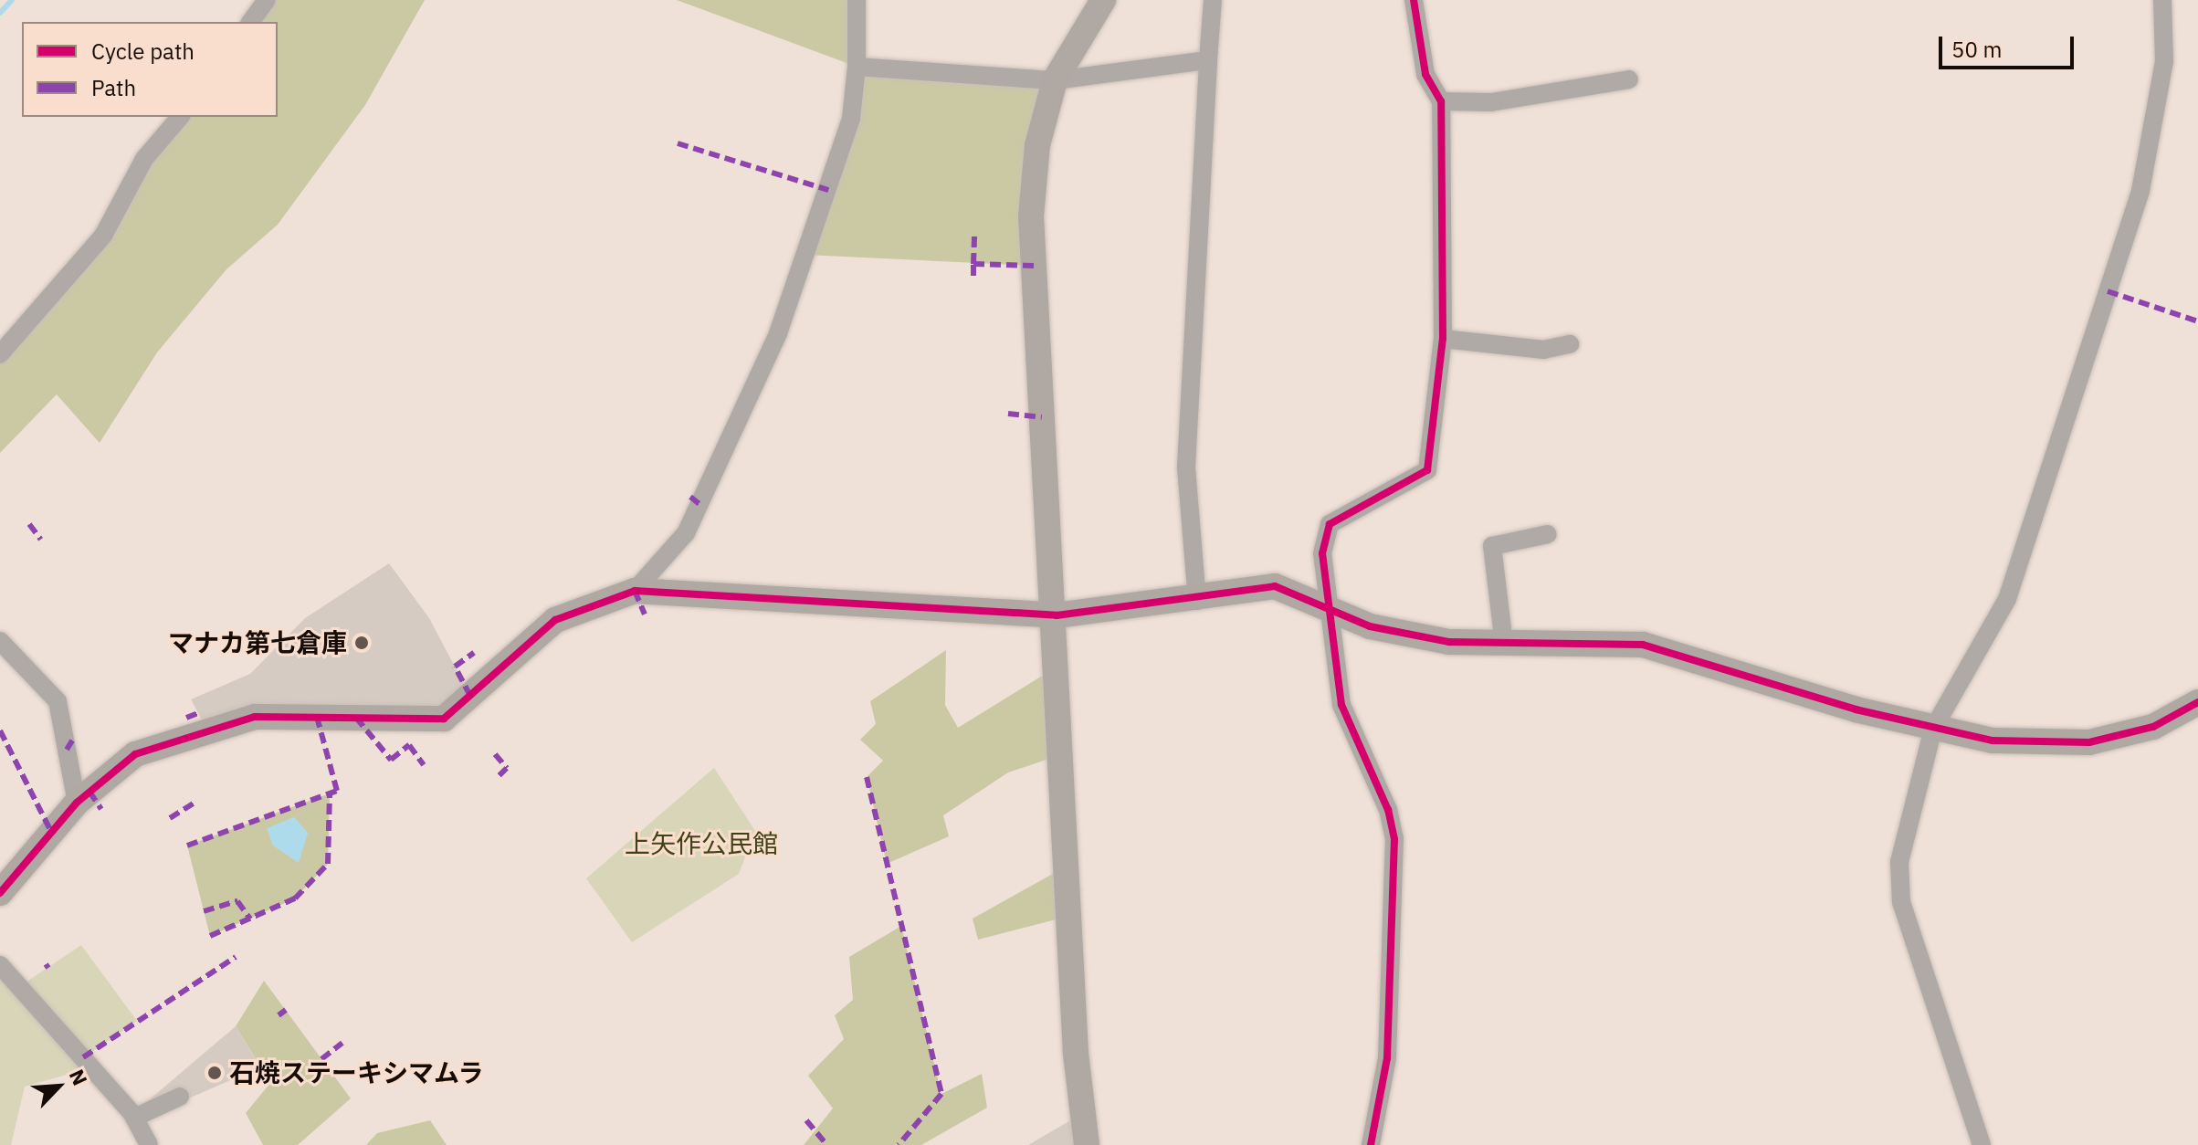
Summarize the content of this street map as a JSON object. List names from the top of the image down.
{
  "parks": ["上矢作公民館"],
  "places": ["マナカ第七倉庫", "石焼ステーキシマムラ"],
  "legend": ["Cycle path", "Path"],
  "scale_bar": "50 m",
  "north": "top right"
}
